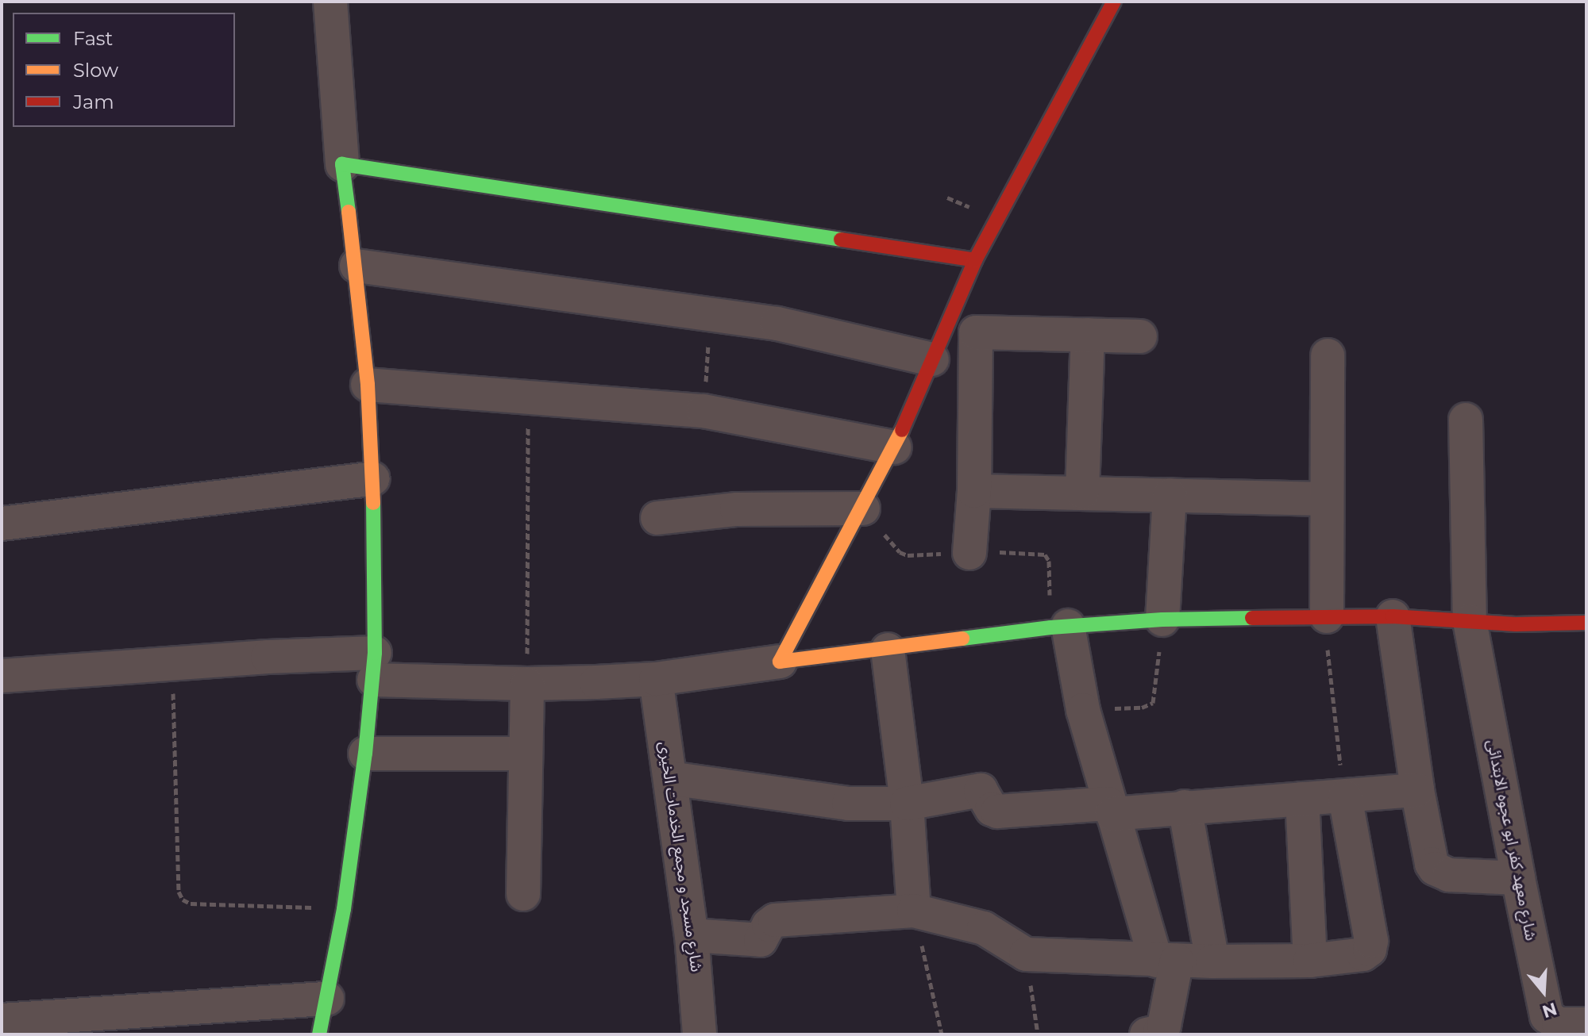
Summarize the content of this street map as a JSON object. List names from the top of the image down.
{
  "streets": {
    "street": ["شارع معهد كفر ابو عجوه الابتدائى", "شارع مسجد و مجمع الخدمات الخيرى"]
  },
  "legend": ["Fast", "Slow", "Jam"],
  "north": "bottom"
}
